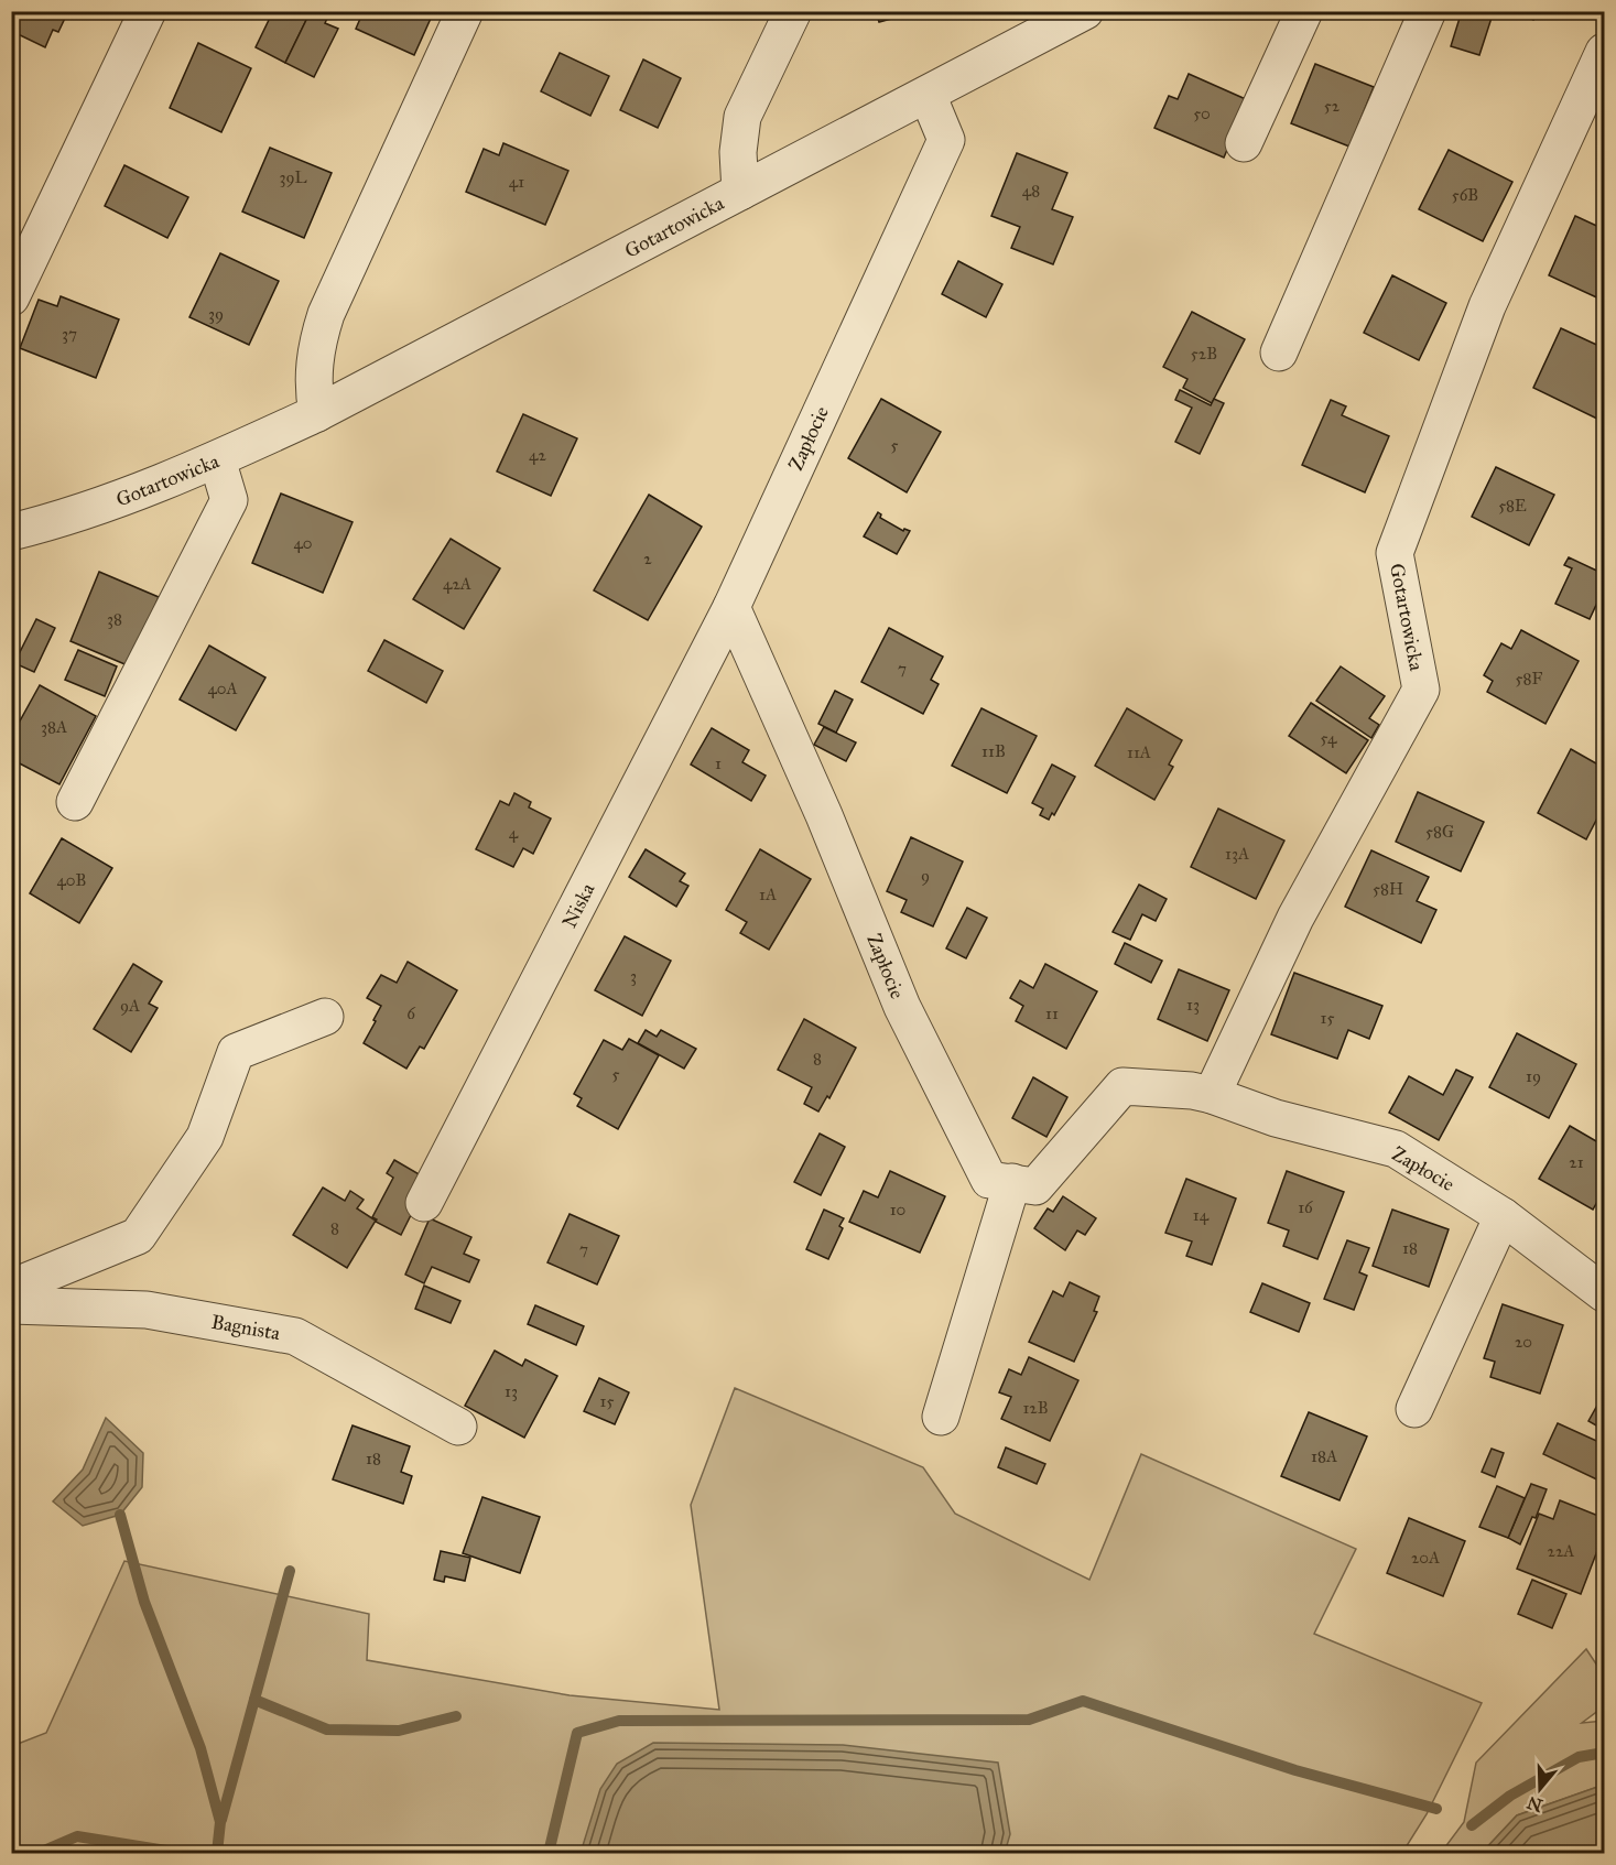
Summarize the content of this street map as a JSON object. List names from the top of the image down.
{
  "streets": {
    "street": [
      "Gotartowicka",
      "Zapłocie",
      "Niska",
      "Bagnista"
    ]
  },
  "crossings": [
    ["Gotartowicka", "Zapłocie"],
    ["Zapłocie", "Niska"]
  ],
  "house_numbers": [
    "52",
    "50",
    "39L",
    "41",
    "48",
    "56B",
    "39",
    "37",
    "52B",
    "5",
    "42",
    "58E",
    "40",
    "2",
    "42A",
    "38",
    "7",
    "58F",
    "40A",
    "38A",
    "54",
    "11B",
    "11A",
    "1",
    "58G",
    "4",
    "13A",
    "9",
    "40B",
    "58H",
    "1A",
    "3",
    "13",
    "9A",
    "6",
    "11",
    "15",
    "8",
    "5",
    "19",
    "21",
    "16",
    "10",
    "14",
    "8",
    "18",
    "7",
    "20",
    "13",
    "15",
    "12B",
    "18A",
    "18",
    "22A",
    "20A"
  ],
  "north": "bottom"
}
